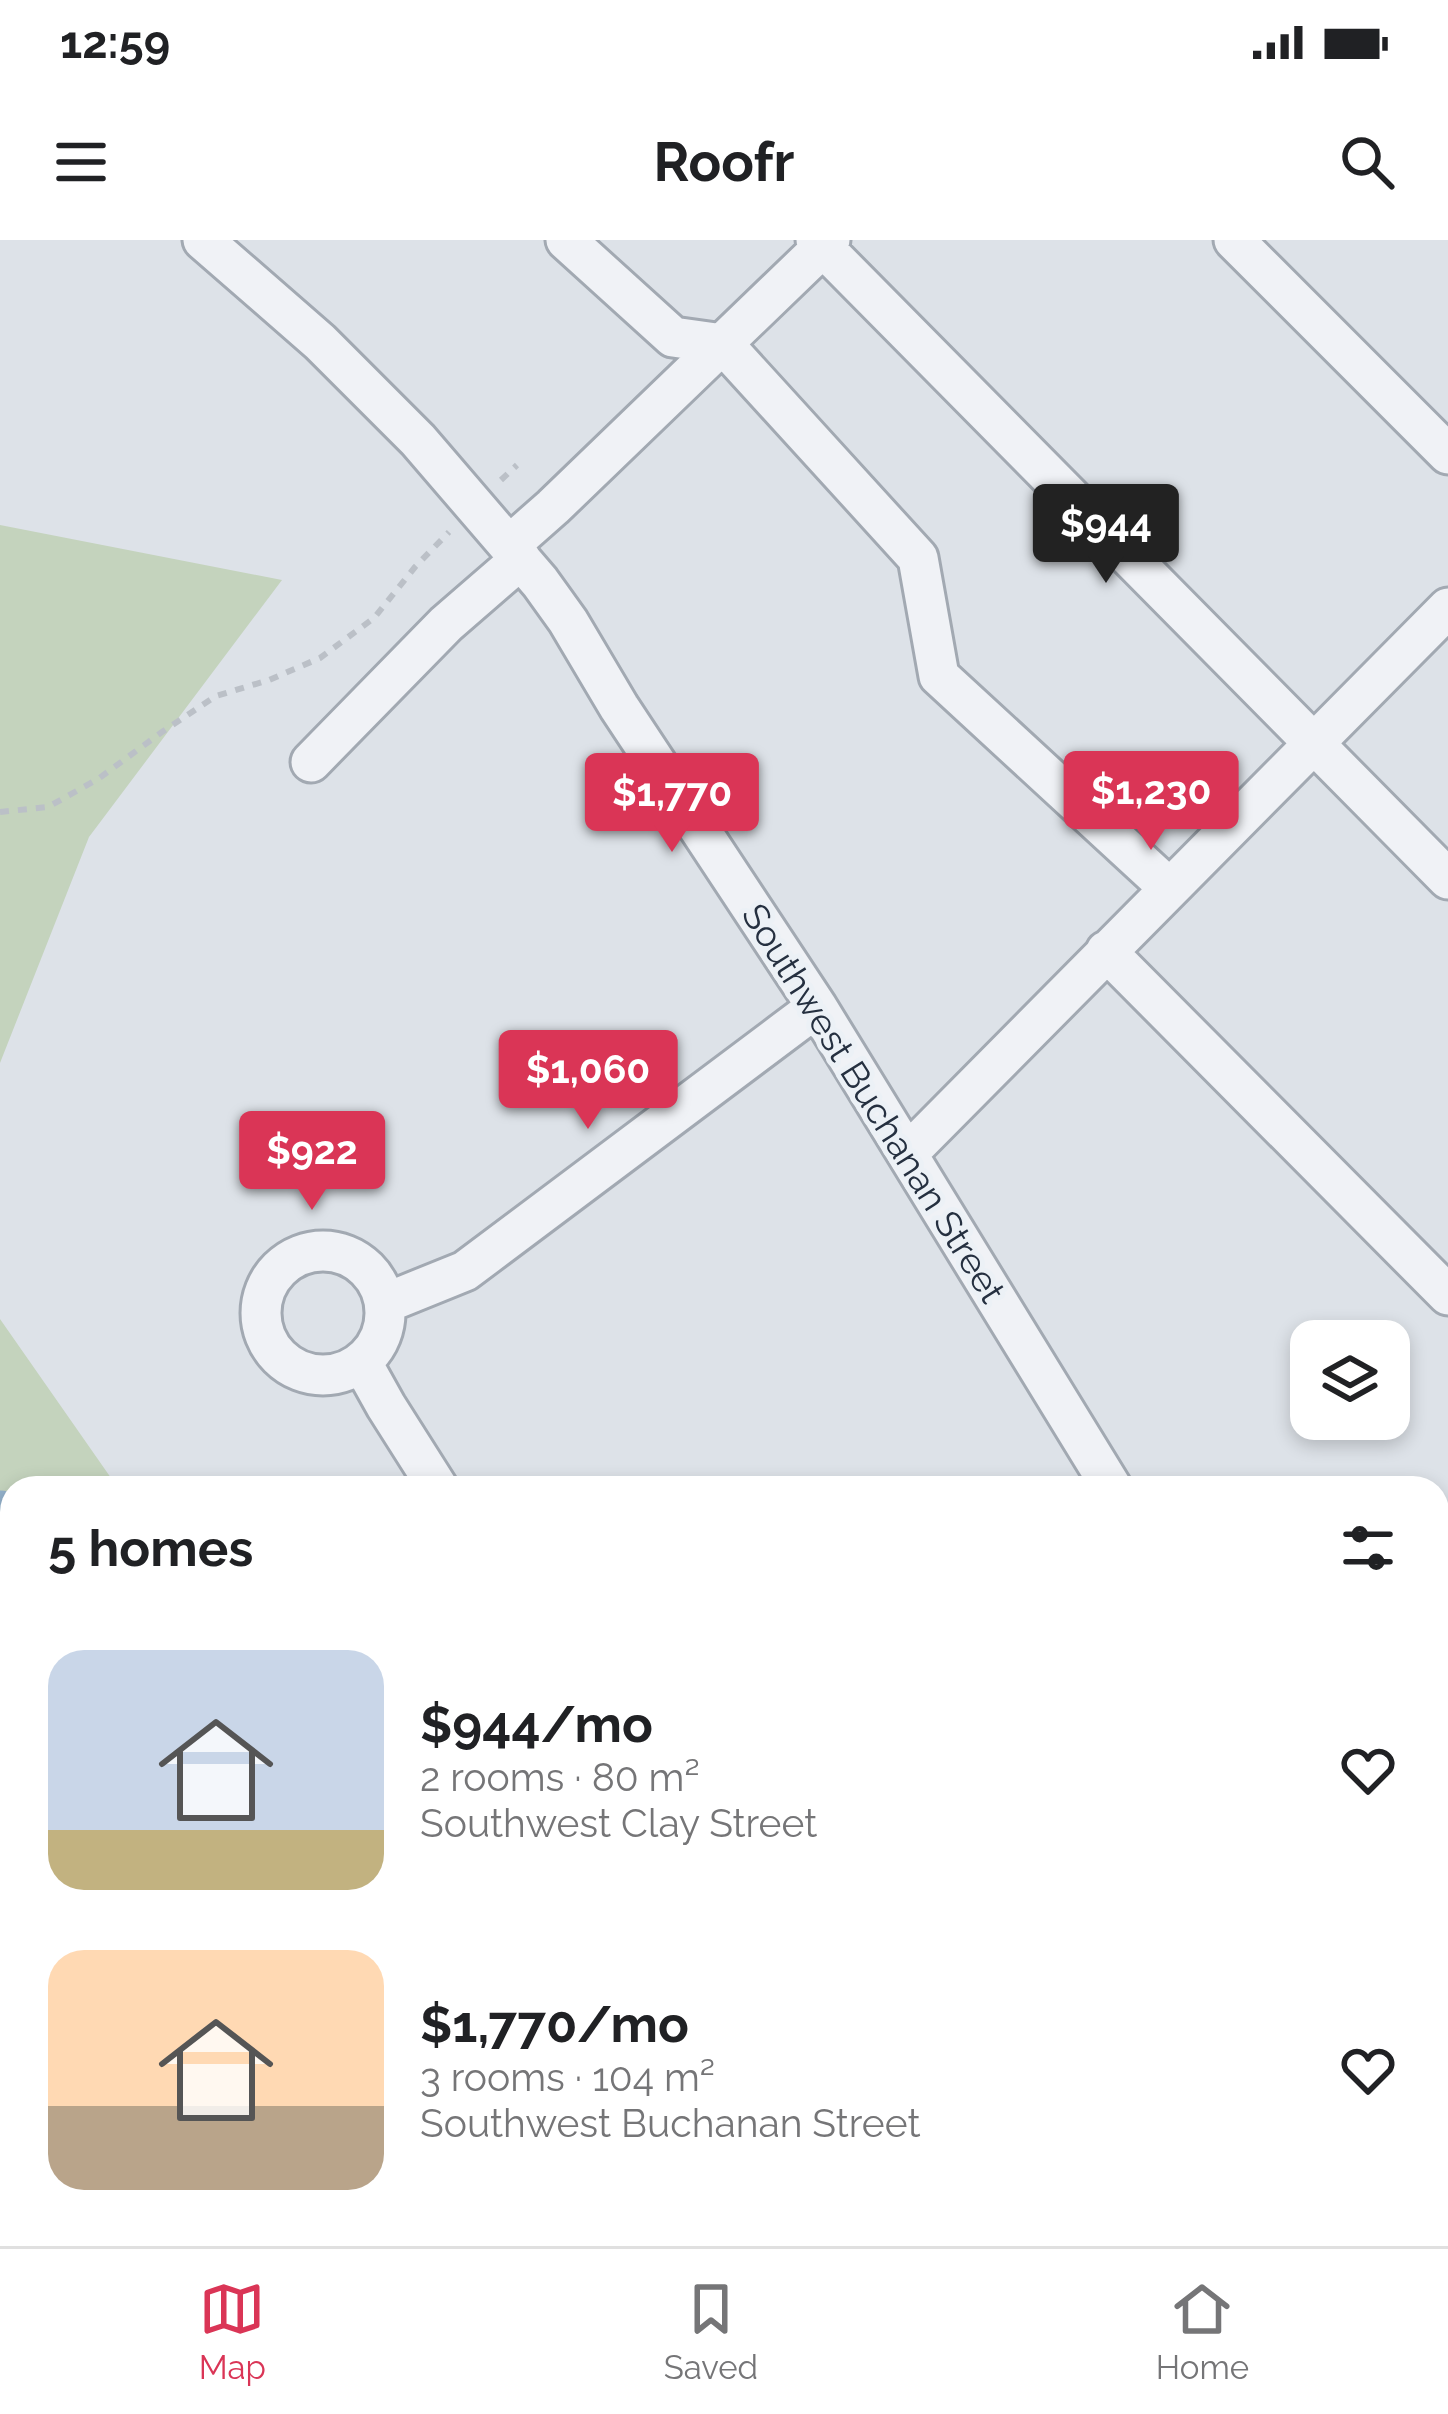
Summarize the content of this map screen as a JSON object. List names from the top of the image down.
{
  "streets": {
    "street": ["Southwest Buchanan Street"]
  },
  "page": {
    "status": "12:59",
    "header": "Roofr",
    "price": [
      "$944",
      "$1,230",
      "$1,770",
      "$1,060",
      "$922"
    ],
    "heading": "5 homes",
    "list": [
      {
        "name": "$944/mo",
        "note": "2 rooms · 80 m² · Southwest Clay Street"
      },
      {
        "name": "$1,770/mo",
        "note": "3 rooms · 104 m² · Southwest Buchanan Street"
      }
    ],
    "tabs": ["Map", "Saved", "Home"]
  }
}
